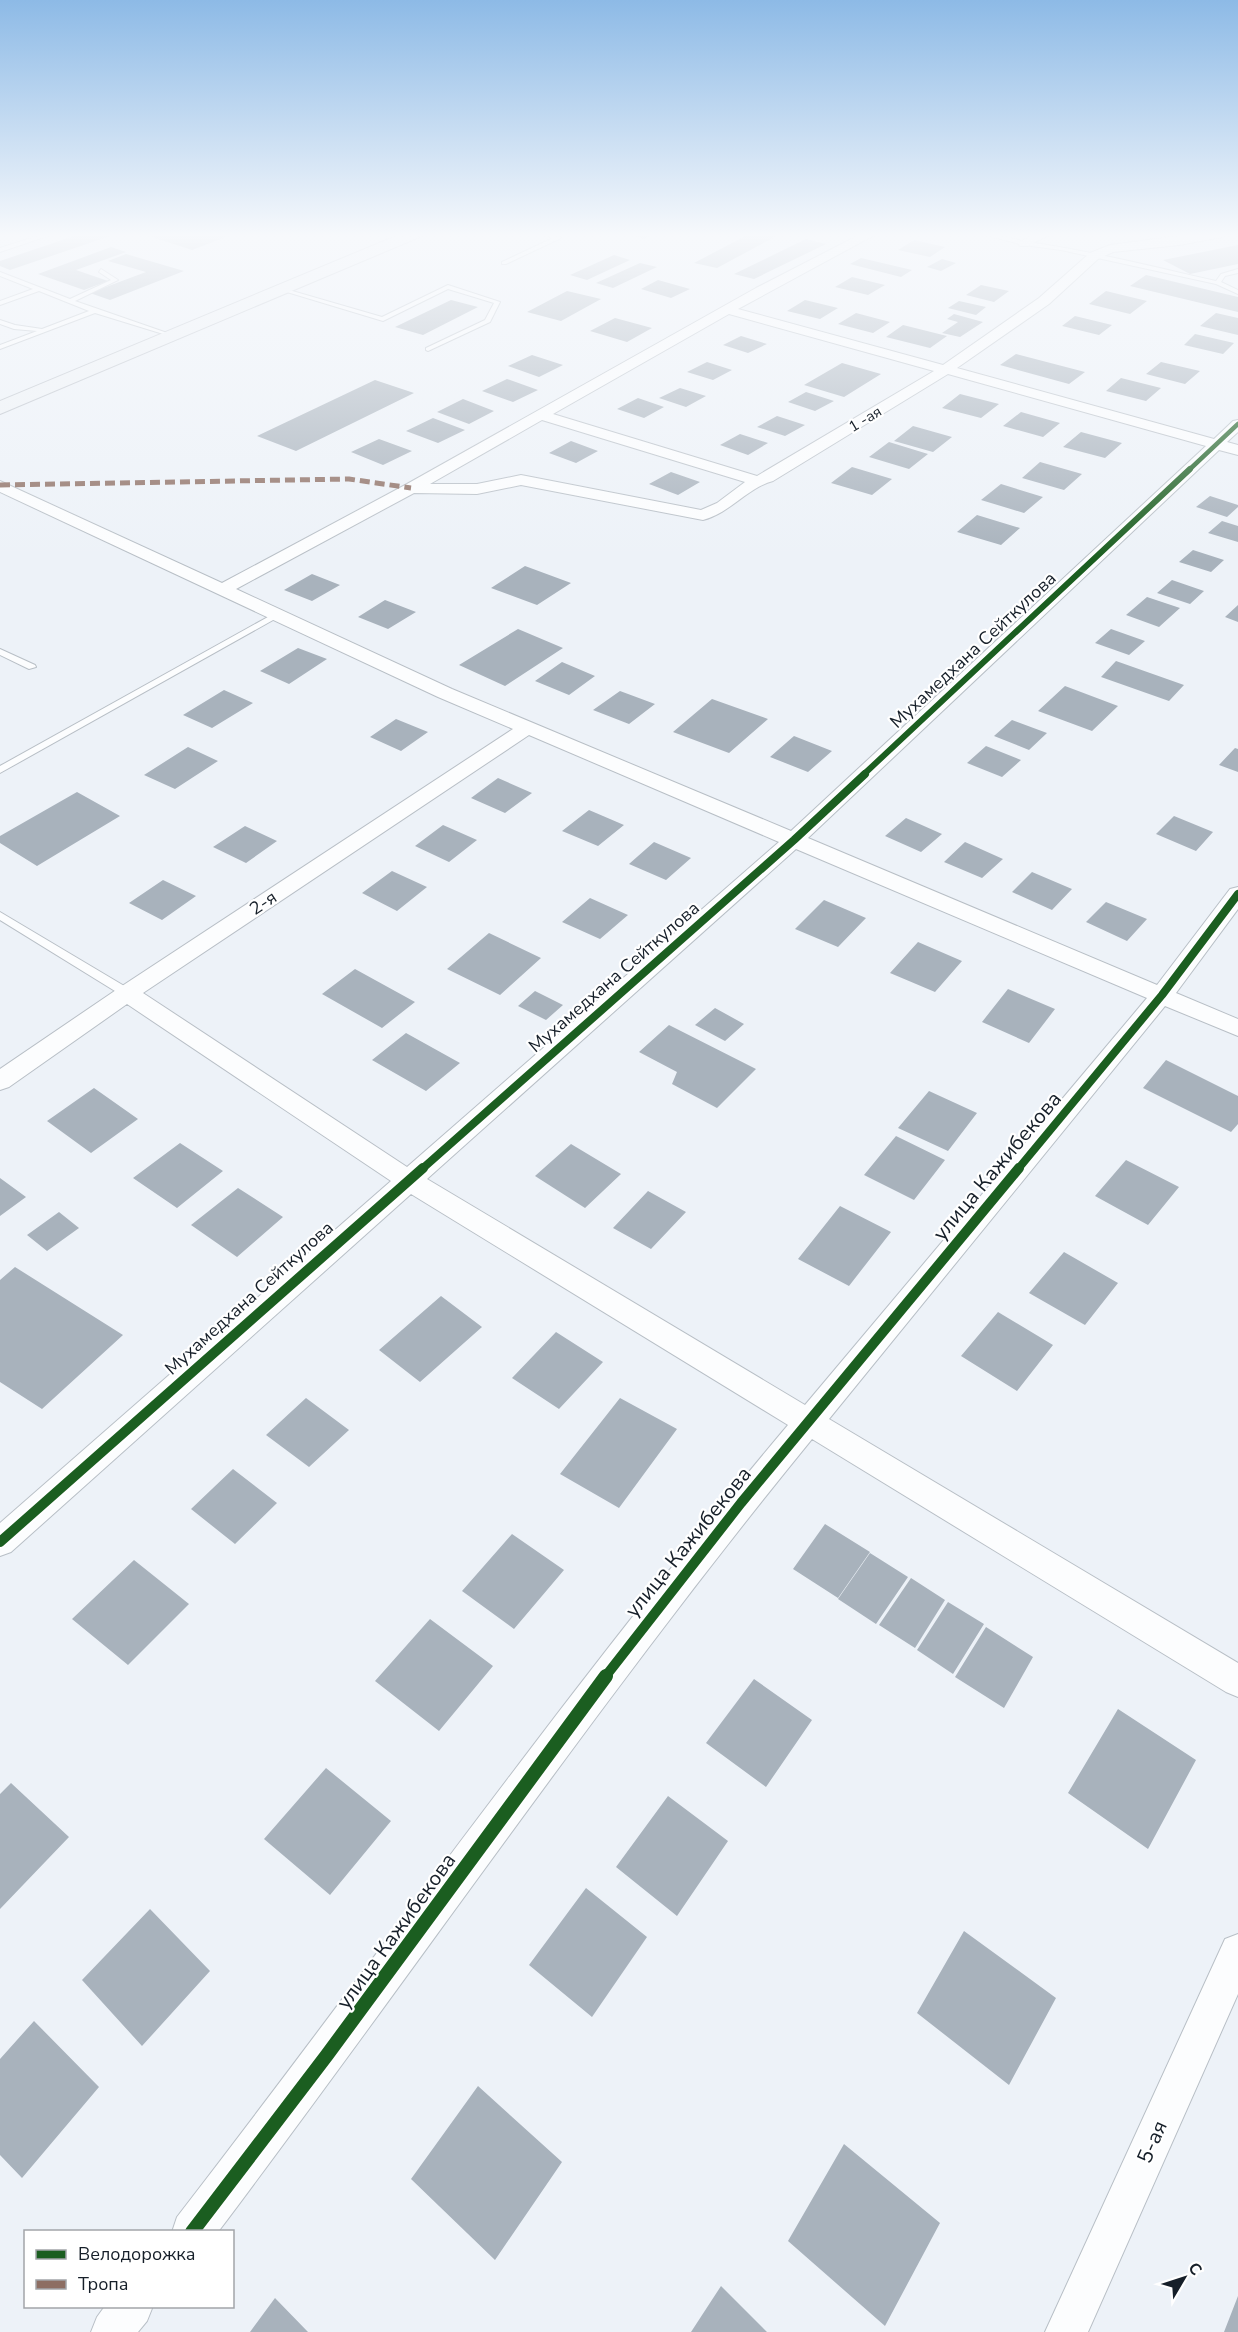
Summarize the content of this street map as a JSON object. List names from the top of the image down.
{
  "streets": {
    "street": [
      "1 -ая",
      "Мухамедхана Сейткулова",
      "2-я",
      "улица Кажибекова",
      "5-ая"
    ]
  },
  "legend": ["Велодорожка", "Тропа"],
  "north": "top right"
}
